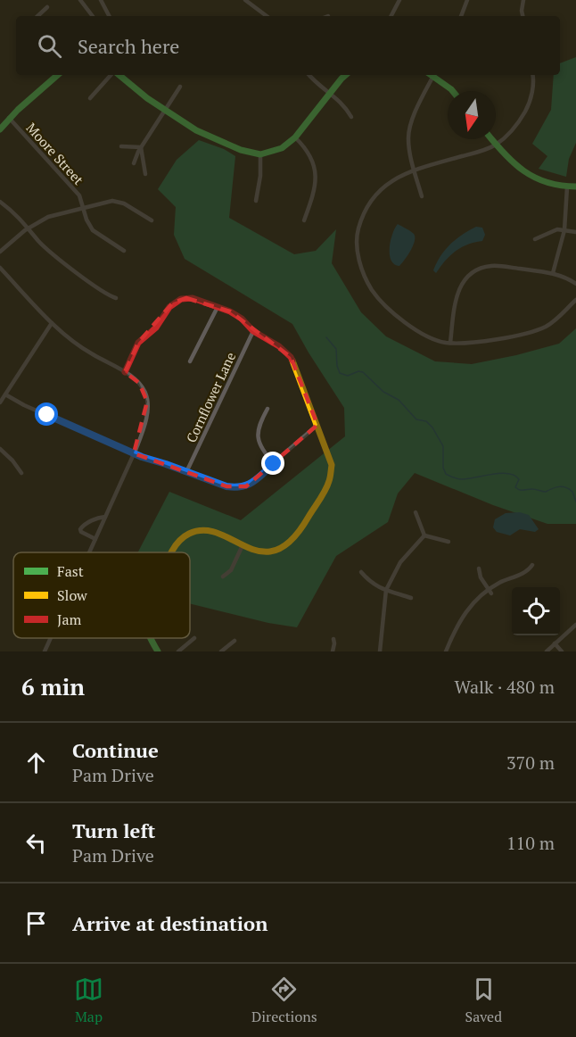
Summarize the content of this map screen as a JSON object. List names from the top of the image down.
{
  "streets": {
    "street": ["Moore Street", "Cornflower Lane"]
  },
  "legend": ["Fast", "Slow", "Jam"],
  "north": "bottom",
  "page": {
    "search": "Search here",
    "heading": ["6 min", "Walk · 480 m"],
    "list": [
      ["Continue", "Pam Drive", "370 m"],
      ["Turn left", "Pam Drive", "110 m"],
      "Arrive at destination"
    ],
    "nav": ["Map", "Directions", "Saved"]
  }
}
